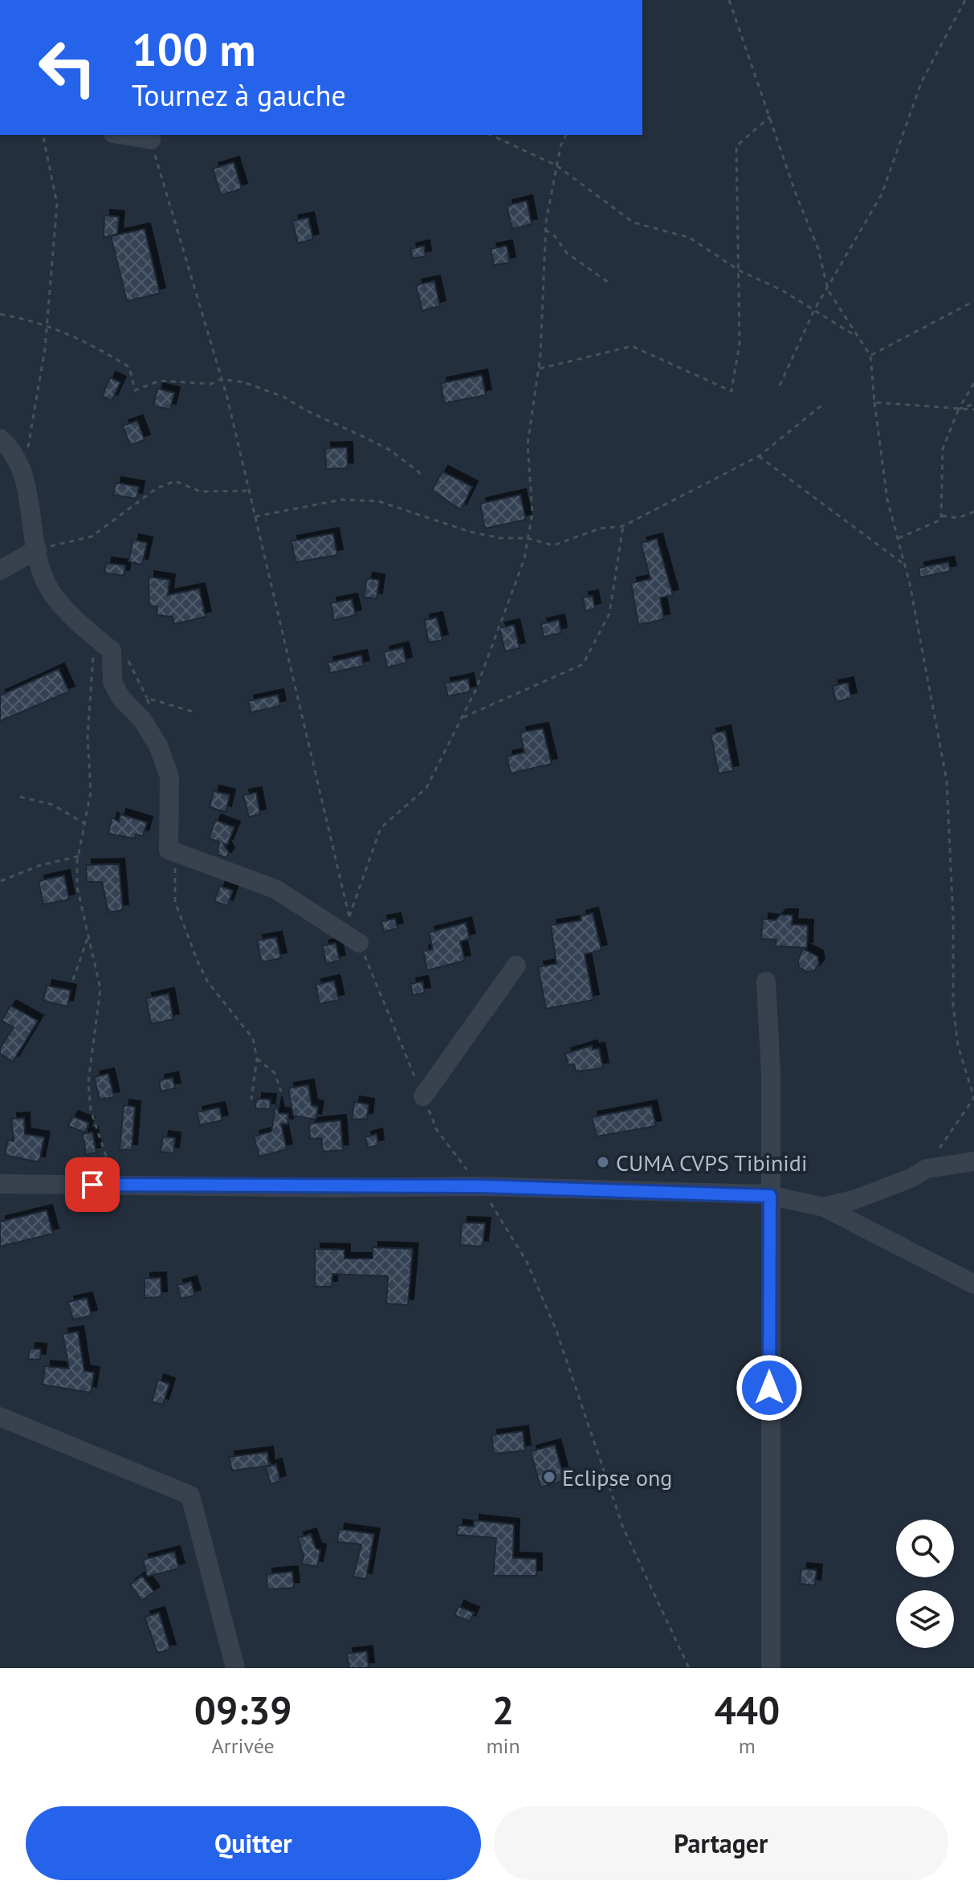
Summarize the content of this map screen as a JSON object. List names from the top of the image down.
{
  "places": ["CUMA CVPS Tibinidi", "Eclipse ong"],
  "page": {
    "turn": ["100 m", "Tournez à gauche"],
    "eta": [
      "09:39",
      "Arrivée",
      "2",
      "min",
      "440",
      "m"
    ],
    "buttons": ["Quitter", "Partager"]
  }
}
